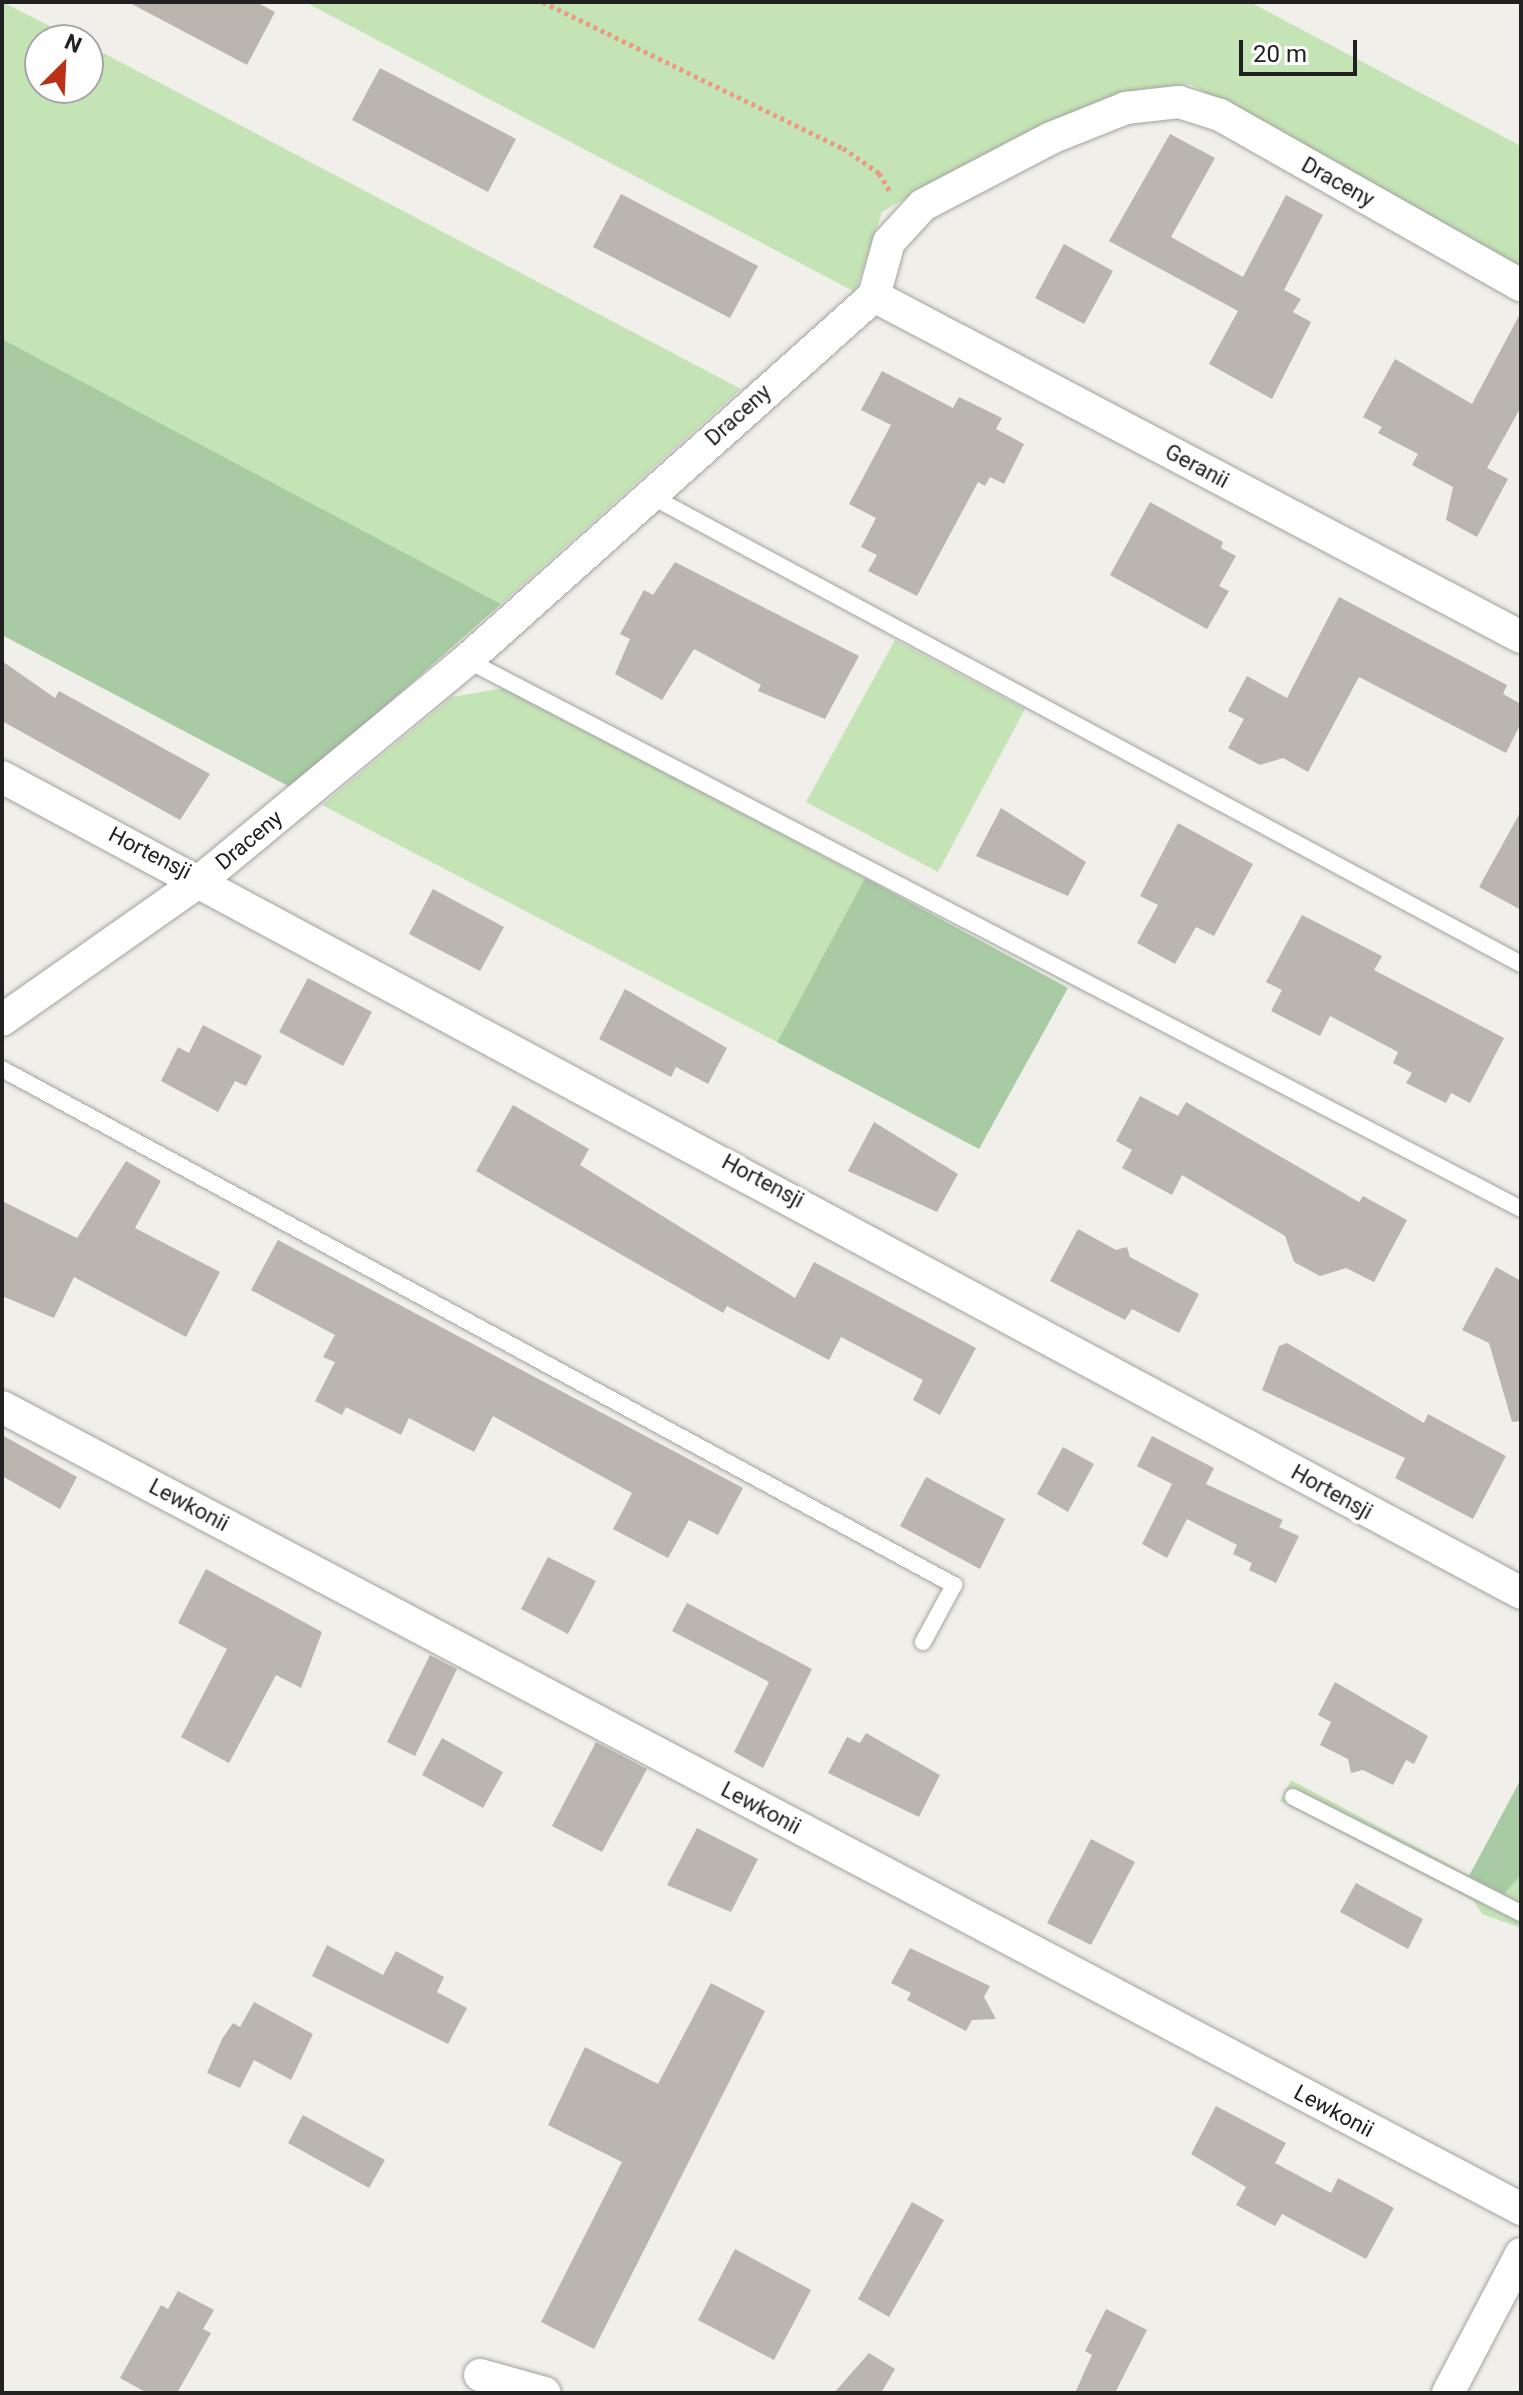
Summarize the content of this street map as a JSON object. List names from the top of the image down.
{
  "streets": {
    "street": [
      "Draceny",
      "Geranii",
      "Hortensji",
      "Lewkonii"
    ]
  },
  "crossings": [
    ["Draceny", "Geranii"],
    ["Draceny", "Hortensji"]
  ],
  "scale_bar": "20 m",
  "north": "top right"
}
